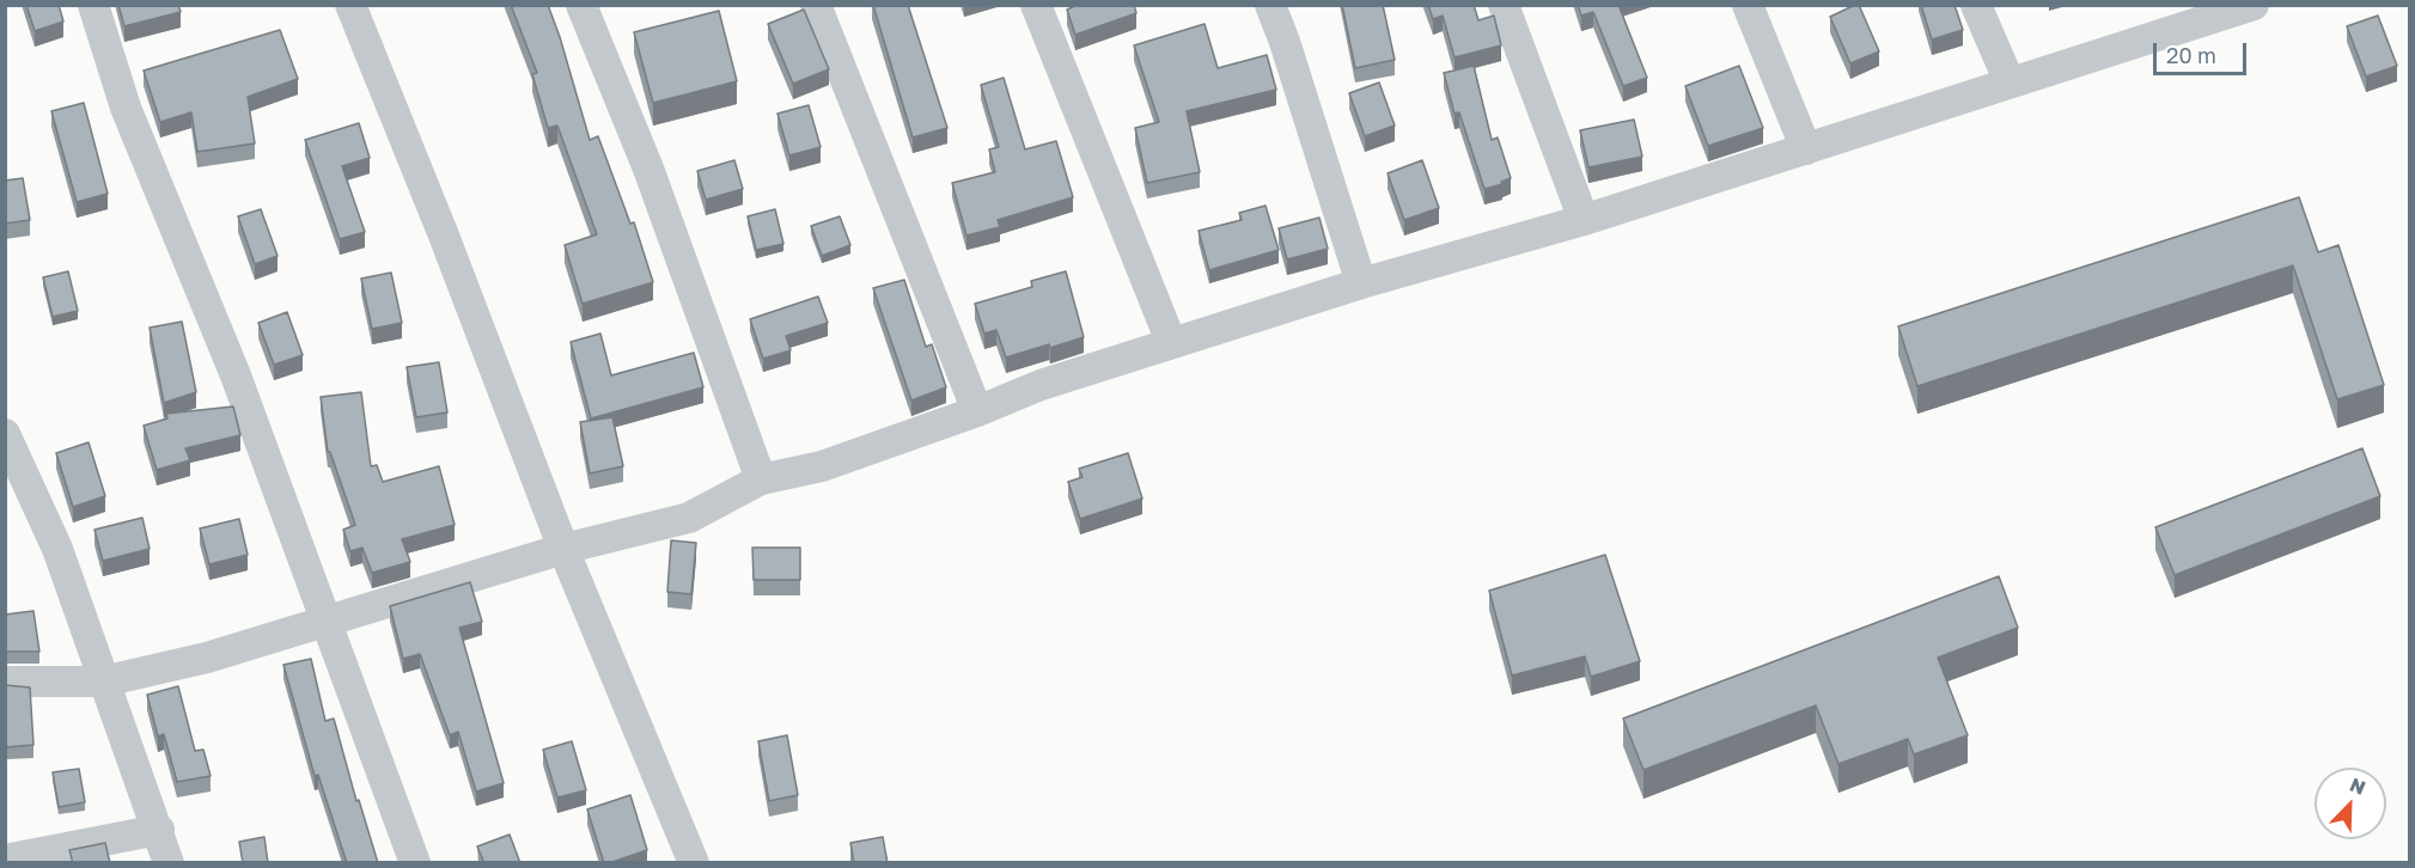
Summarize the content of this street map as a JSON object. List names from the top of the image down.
{
  "scale_bar": "20 m",
  "north": "top right"
}
